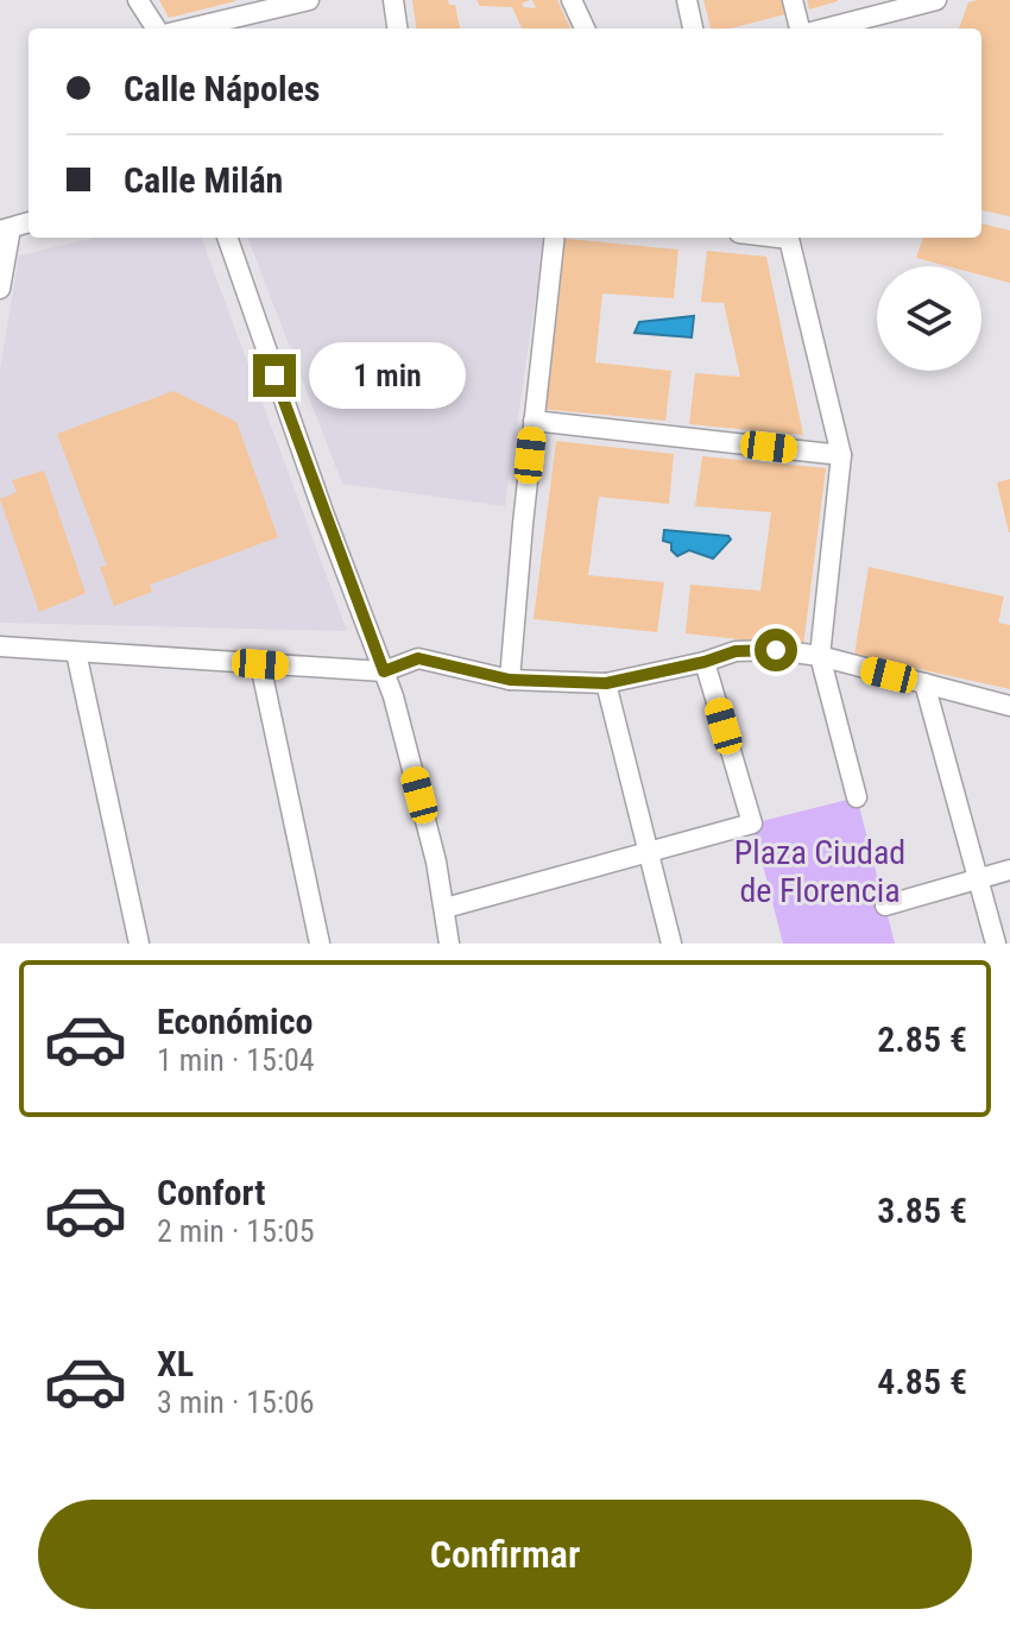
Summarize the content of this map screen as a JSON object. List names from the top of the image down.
{
  "parks": ["Plaza Ciudad de Florencia"],
  "page": {
    "banner": ["Calle Nápoles", "Calle Milán"],
    "bubble": "1 min",
    "list": [
      {
        "name": "Económico",
        "note": "1 min · 15:04",
        "value": "2.85 €"
      },
      {
        "name": "Confort",
        "note": "2 min · 15:05",
        "value": "3.85 €"
      },
      {
        "name": "XL",
        "note": "3 min · 15:06",
        "value": "4.85 €"
      }
    ],
    "buttons": "Confirmar"
  }
}
